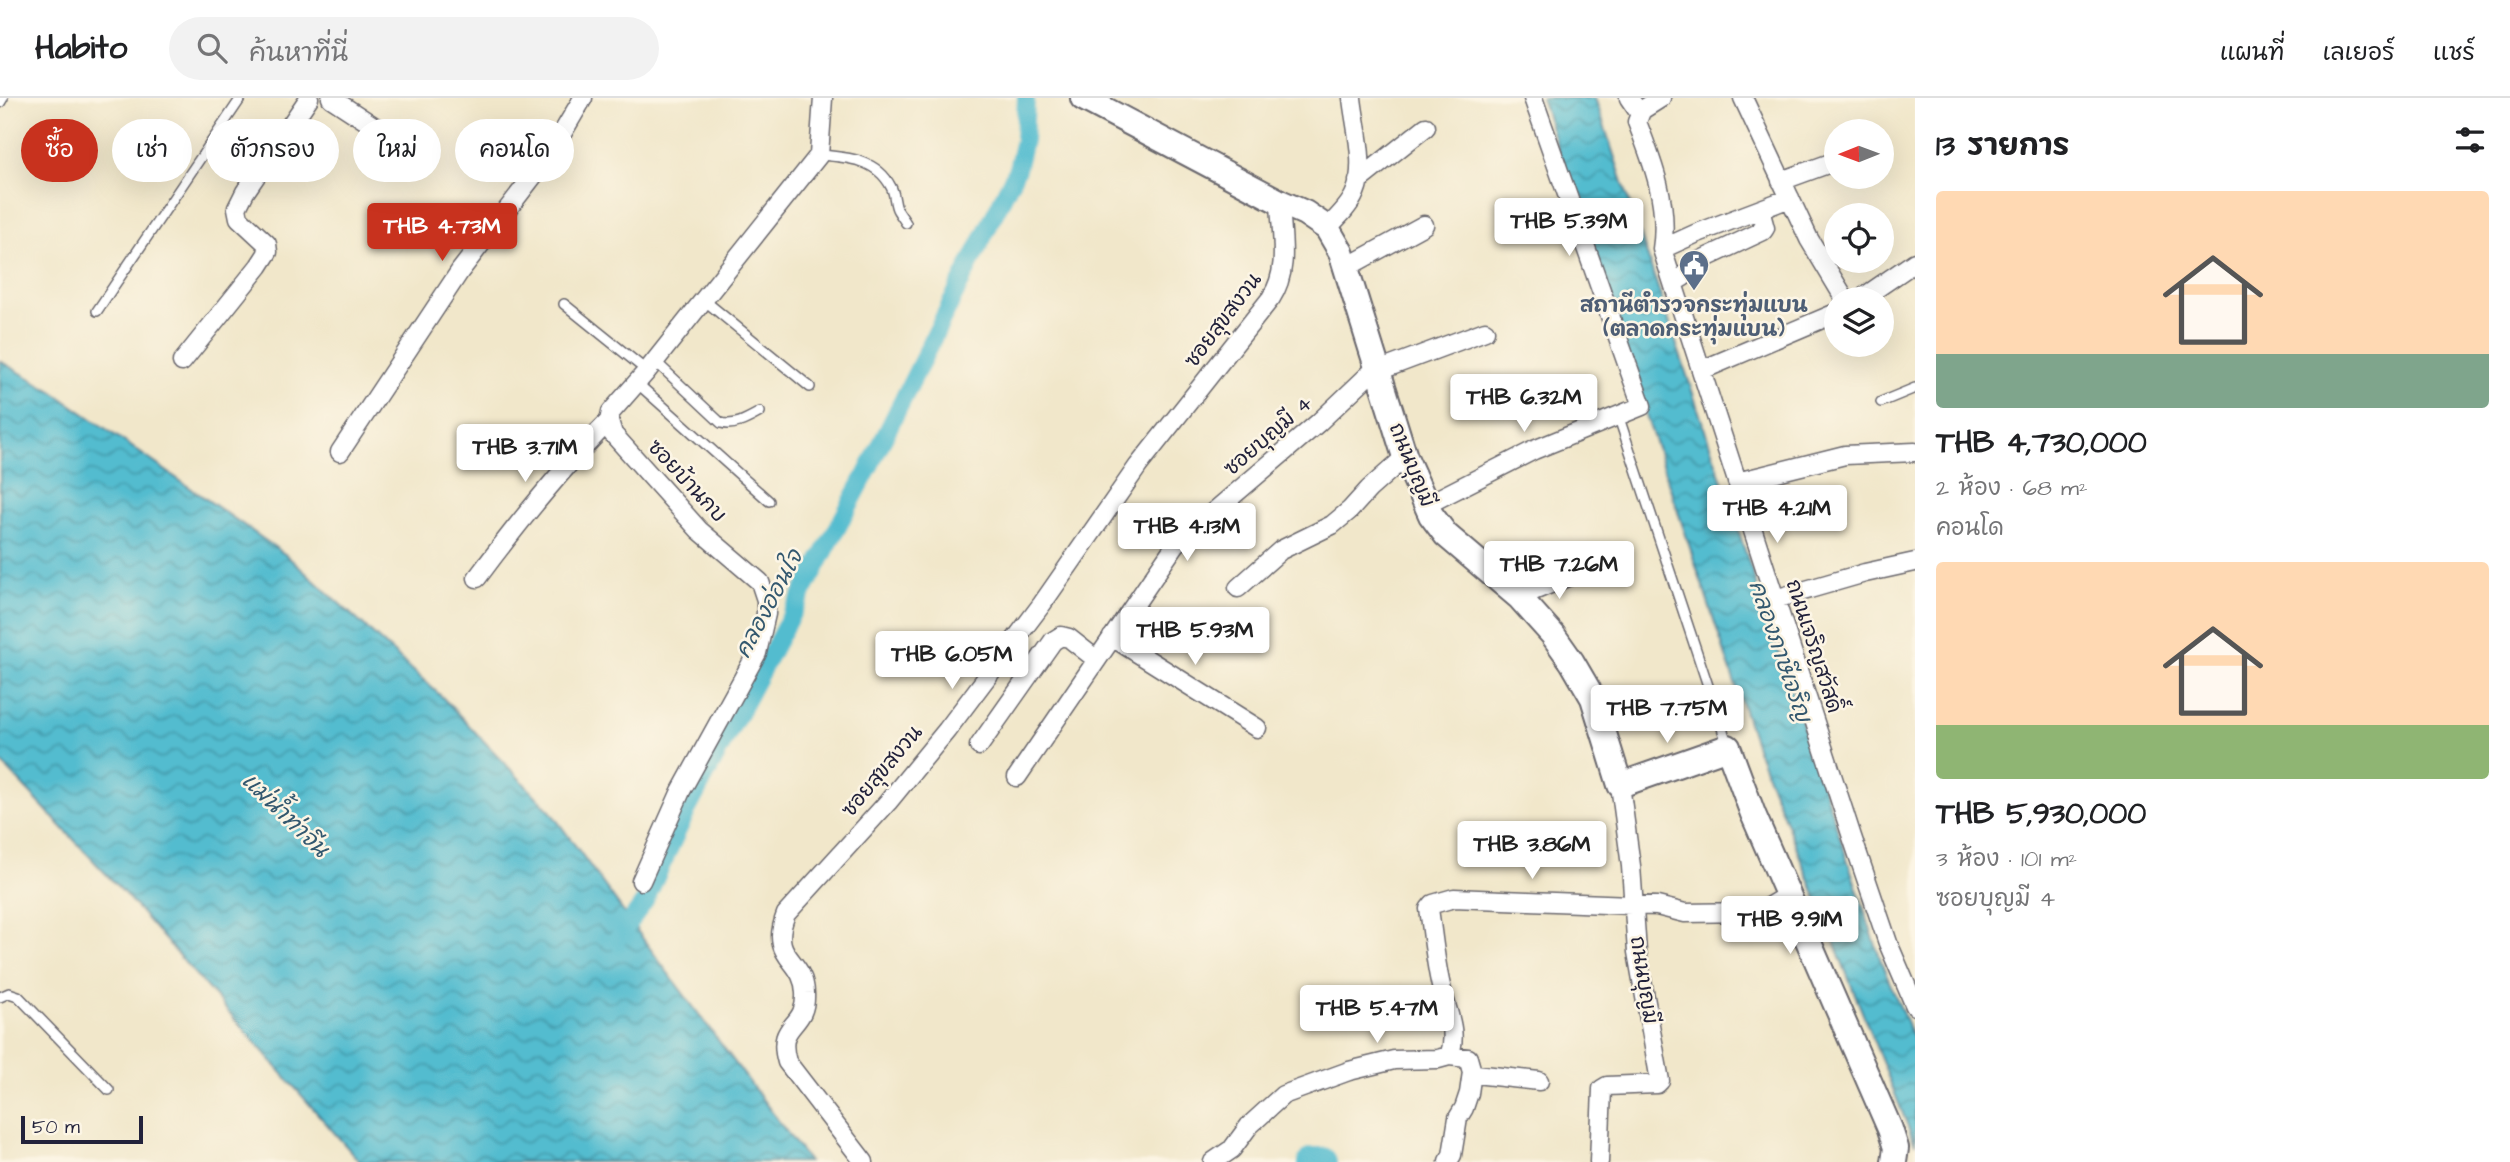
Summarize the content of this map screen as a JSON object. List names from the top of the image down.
{
  "streets": {
    "street": [
      "ซอยสุขสงวน",
      "ซอยบุญมี 4",
      "ถนนบุญมี",
      "ซอยบ้านกบ",
      "ถนนเจริญสวัสดิ์"
    ]
  },
  "crossings": [
    ["ซอยบุญมี 4", "ถนนบุญมี"]
  ],
  "water": ["คลองอ่อนใจ", "คลองภาษีเจริญ", "แม่น้ำท่าจีน"],
  "places": {
    "public building": ["สถานีตำรวจกระทุ่มแบน (ตลาดกระทุ่มแบน)"]
  },
  "scale_bar": "50 m",
  "north": "left",
  "page": {
    "header": "Habito",
    "search": "ค้นหาที่นี่",
    "nav": ["แผนที่", "เลเยอร์", "แชร์"],
    "heading": "13 รายการ",
    "chip": [
      "ซื้อ",
      "เช่า",
      "ตัวกรอง",
      "ใหม่",
      "คอนโด"
    ],
    "list": [
      {
        "name": "THB 4,730,000",
        "note": "2 ห้อง · 68 m² · คอนโด"
      },
      {
        "name": "THB 5,930,000",
        "note": "3 ห้อง · 101 m² · ซอยบุญมี 4"
      }
    ],
    "price": [
      "THB 5.39M",
      "THB 4.73M",
      "THB 6.32M",
      "THB 3.71M",
      "THB 4.21M",
      "THB 4.13M",
      "THB 7.26M",
      "THB 5.93M",
      "THB 6.05M",
      "THB 7.75M",
      "THB 3.86M",
      "THB 9.91M",
      "THB 5.47M"
    ],
    "scale": "50 m"
  }
}
